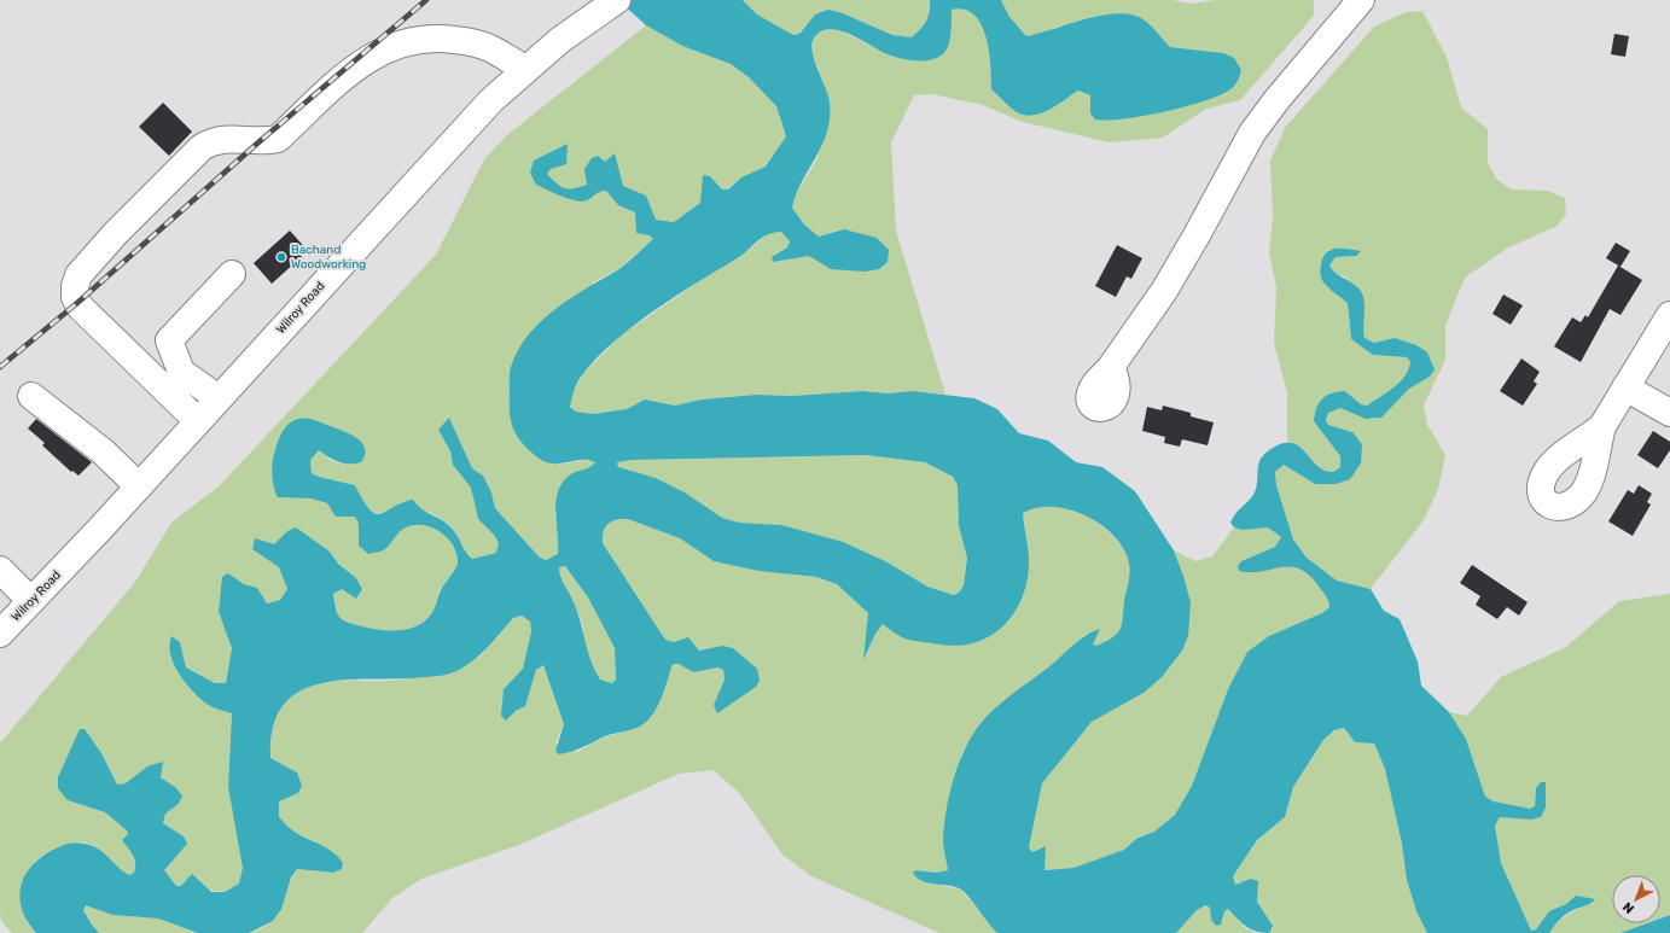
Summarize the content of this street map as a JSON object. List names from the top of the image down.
{
  "streets": {
    "main road": ["Wilroy Road"]
  },
  "places": ["Bachand Woodworking"],
  "north": "bottom left"
}
